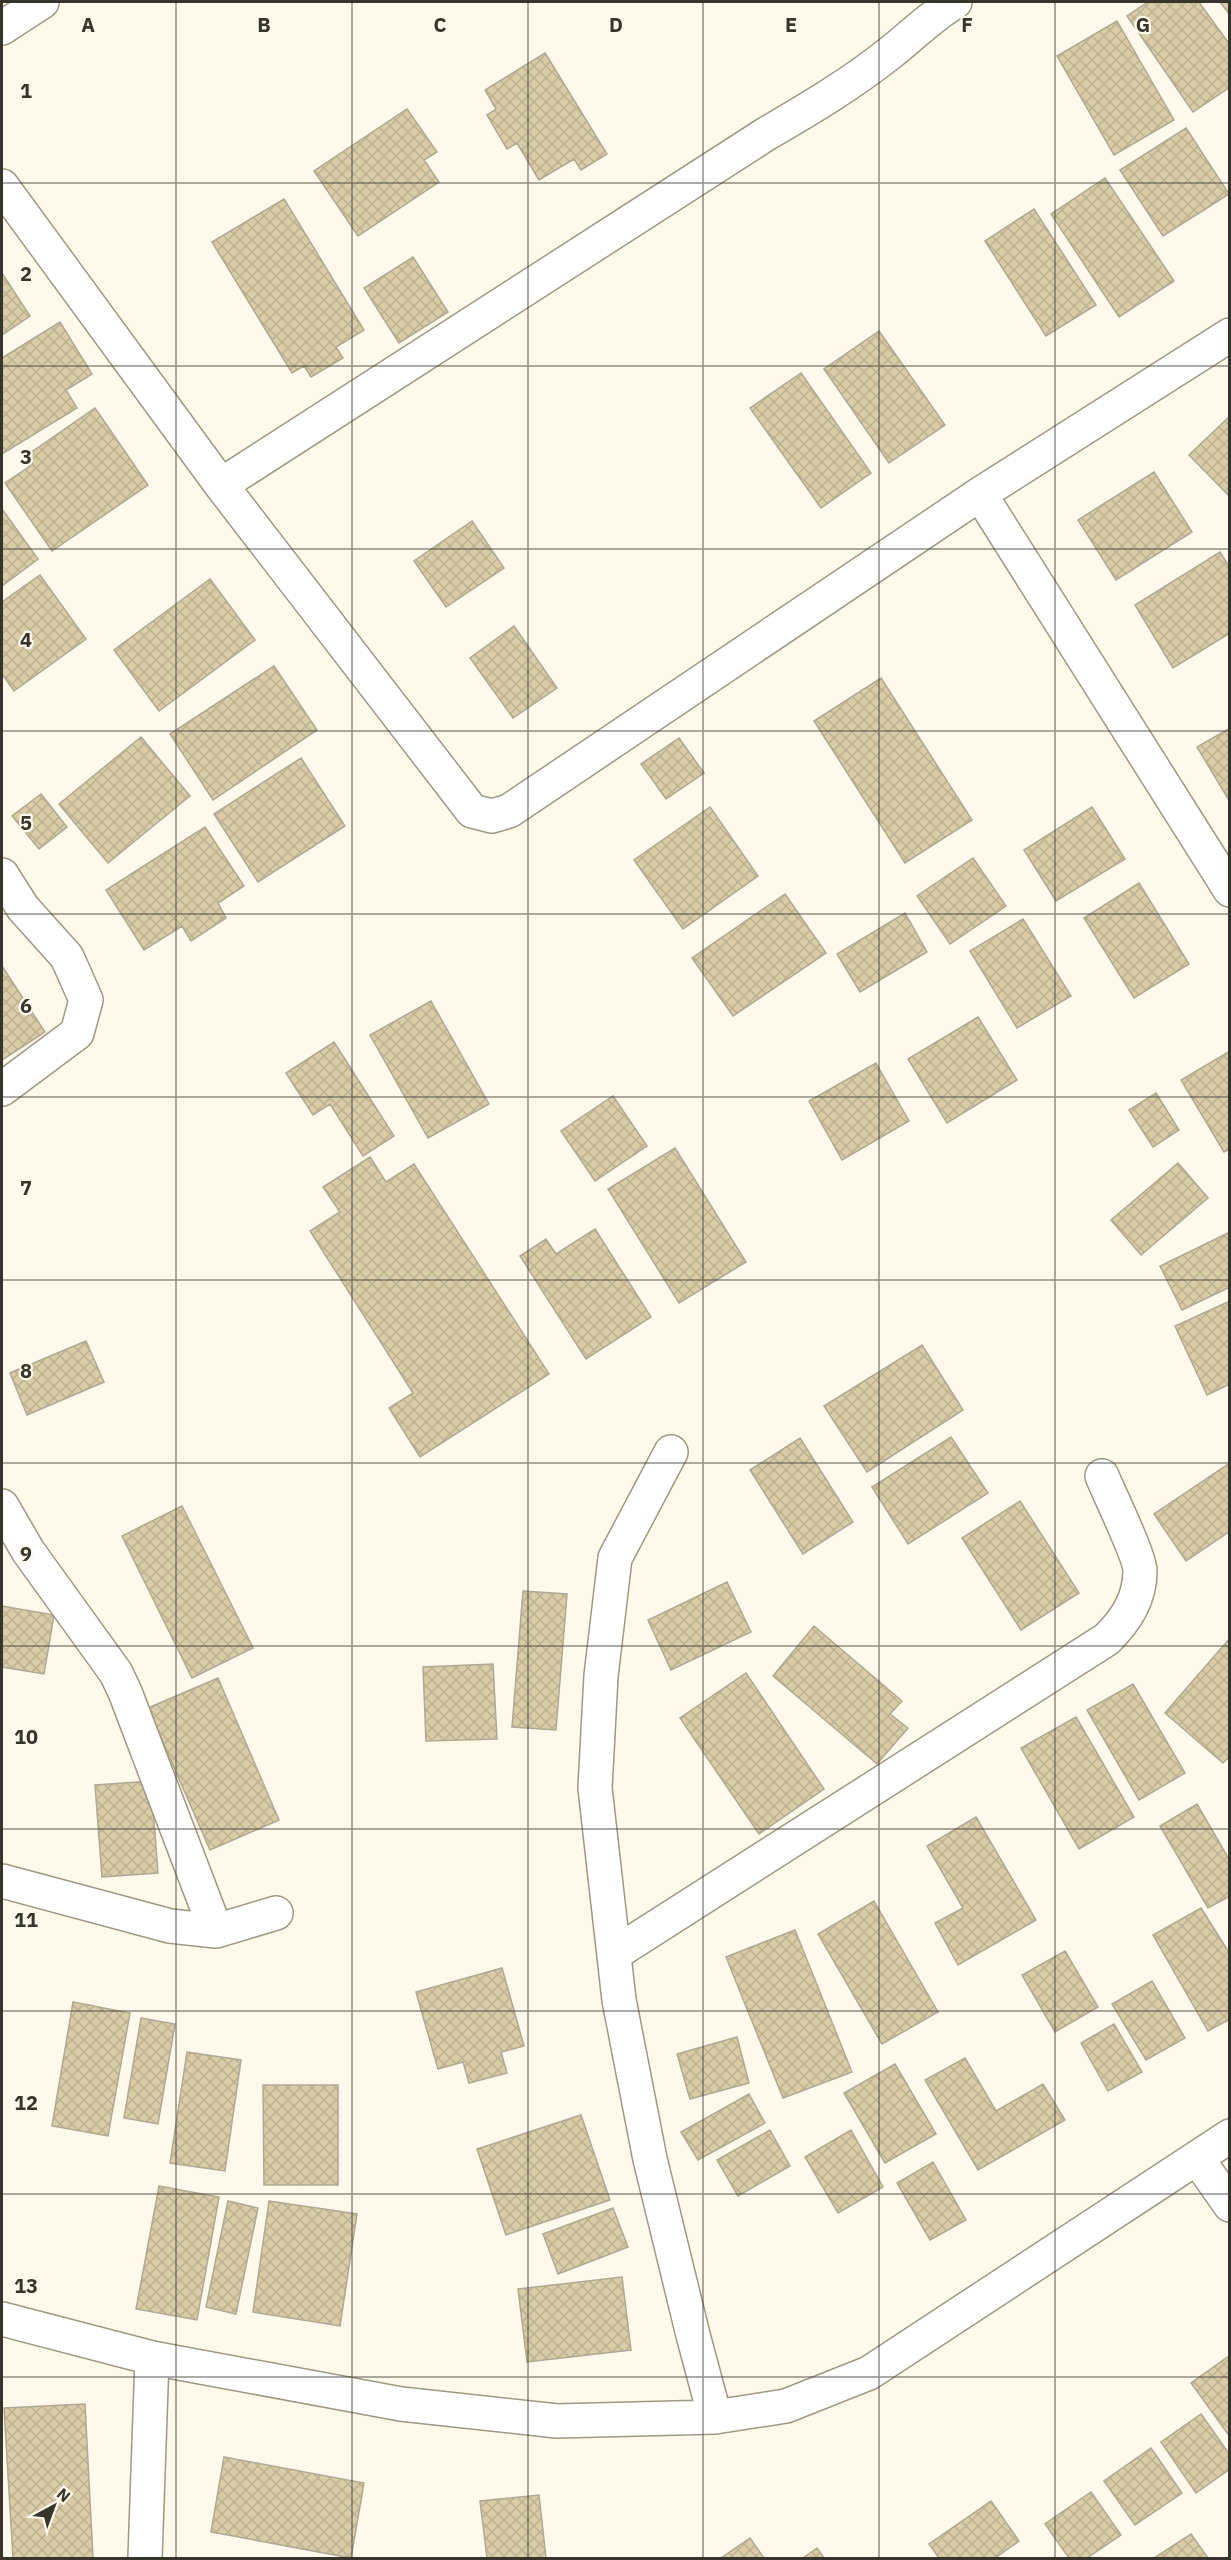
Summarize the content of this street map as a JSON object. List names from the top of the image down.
{
  "north": "top right",
  "grid": {
    "columns": [
      "A",
      "B",
      "C",
      "D",
      "E",
      "F",
      "G"
    ],
    "rows": [
      "1",
      "2",
      "3",
      "4",
      "5",
      "6",
      "7",
      "8",
      "9",
      "10",
      "11",
      "12",
      "13"
    ]
  }
}
